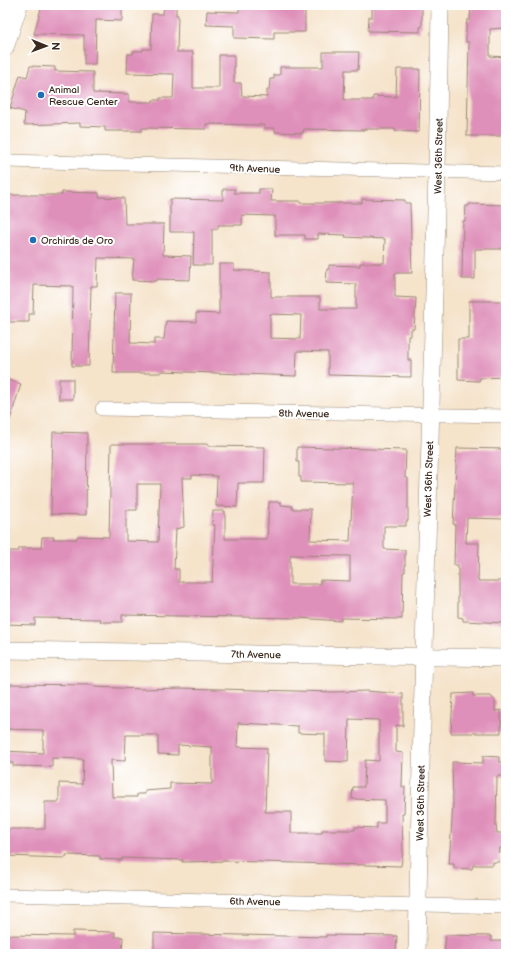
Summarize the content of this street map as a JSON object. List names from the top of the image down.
{
  "streets": {
    "street": [
      "West 36th Street",
      "9th Avenue",
      "8th Avenue",
      "7th Avenue",
      "6th Avenue"
    ]
  },
  "crossings": [
    ["West 36th Street", "9th Avenue"],
    ["West 36th Street", "8th Avenue"],
    ["West 36th Street", "7th Avenue"],
    ["West 36th Street", "6th Avenue"]
  ],
  "places": ["Animal Rescue Center", "Orchirds de Oro"],
  "north": "right"
}
